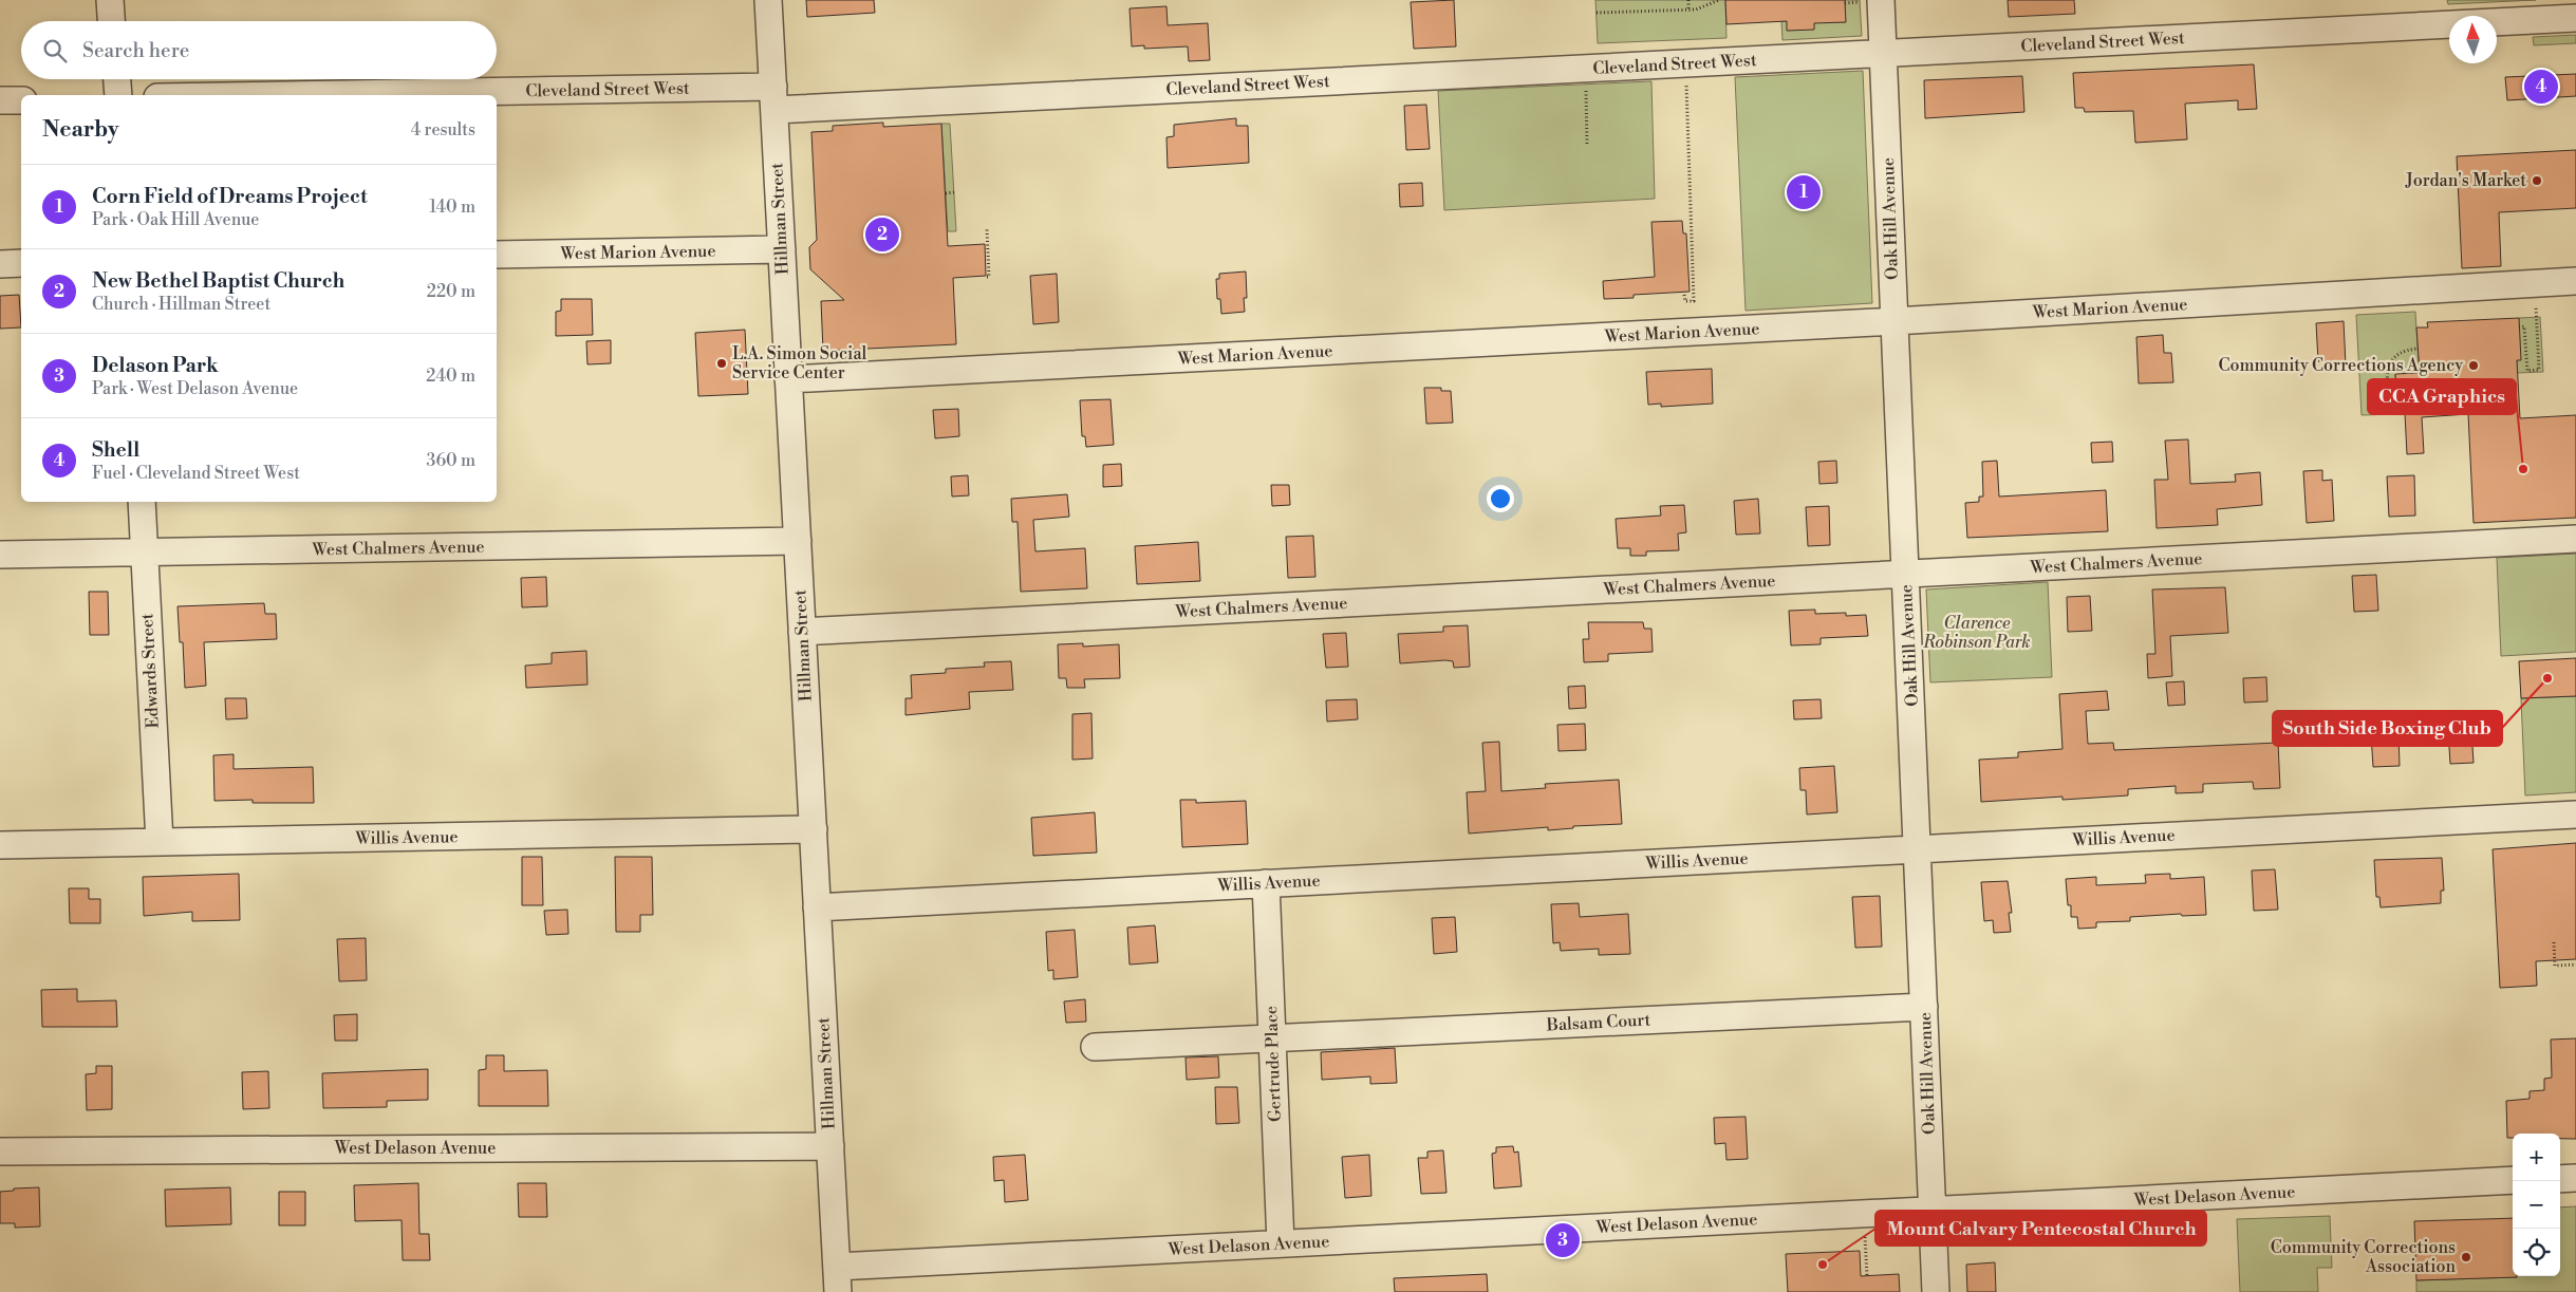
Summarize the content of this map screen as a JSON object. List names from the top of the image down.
{
  "streets": {
    "street": [
      "Cleveland Street West",
      "Hillman Street",
      "Oak Hill Avenue",
      "West Marion Avenue",
      "West Chalmers Avenue",
      "Edwards Street",
      "Willis Avenue",
      "Balsam Court",
      "Gertrude Place",
      "West Delason Avenue"
    ]
  },
  "crossings": [
    ["Cleveland Street West", "Hillman Street"],
    ["Cleveland Street West", "Oak Hill Avenue"],
    ["Hillman Street", "West Marion Avenue"],
    ["Hillman Street", "West Chalmers Avenue"],
    ["Hillman Street", "Willis Avenue"],
    ["Hillman Street", "West Delason Avenue"],
    ["Oak Hill Avenue", "West Marion Avenue"],
    ["Oak Hill Avenue", "West Chalmers Avenue"],
    ["Oak Hill Avenue", "Willis Avenue"],
    ["Oak Hill Avenue", "Balsam Court"],
    ["Oak Hill Avenue", "West Delason Avenue"],
    ["West Chalmers Avenue", "Edwards Street"],
    ["Edwards Street", "Willis Avenue"],
    ["Willis Avenue", "Gertrude Place"],
    ["Balsam Court", "Gertrude Place"],
    ["Gertrude Place", "West Delason Avenue"]
  ],
  "parks": ["Clarence Robinson Park"],
  "places": [
    "Jordan's Market",
    "L.A. Simon Social Service Center",
    "Community Corrections Agency",
    "CCA Graphics",
    "South Side Boxing Club",
    "Community Corrections Association",
    "Mount Calvary Pentecostal Church"
  ],
  "north": "top",
  "page": {
    "search": "Search here",
    "pins": [
      "4",
      "1",
      "2",
      "3"
    ],
    "heading": ["Nearby", "4 results"],
    "list": [
      {
        "mark": "1",
        "name": "Corn Field of Dreams Project",
        "note": "Park · Oak Hill Avenue",
        "value": "140 m"
      },
      {
        "mark": "2",
        "name": "New Bethel Baptist Church",
        "note": "Church · Hillman Street",
        "value": "220 m"
      },
      {
        "mark": "3",
        "name": "Delason Park",
        "note": "Park · West Delason Avenue",
        "value": "240 m"
      },
      {
        "mark": "4",
        "name": "Shell",
        "note": "Fuel · Cleveland Street West",
        "value": "360 m"
      }
    ],
    "map_buttons": ["+", "−"]
  }
}
